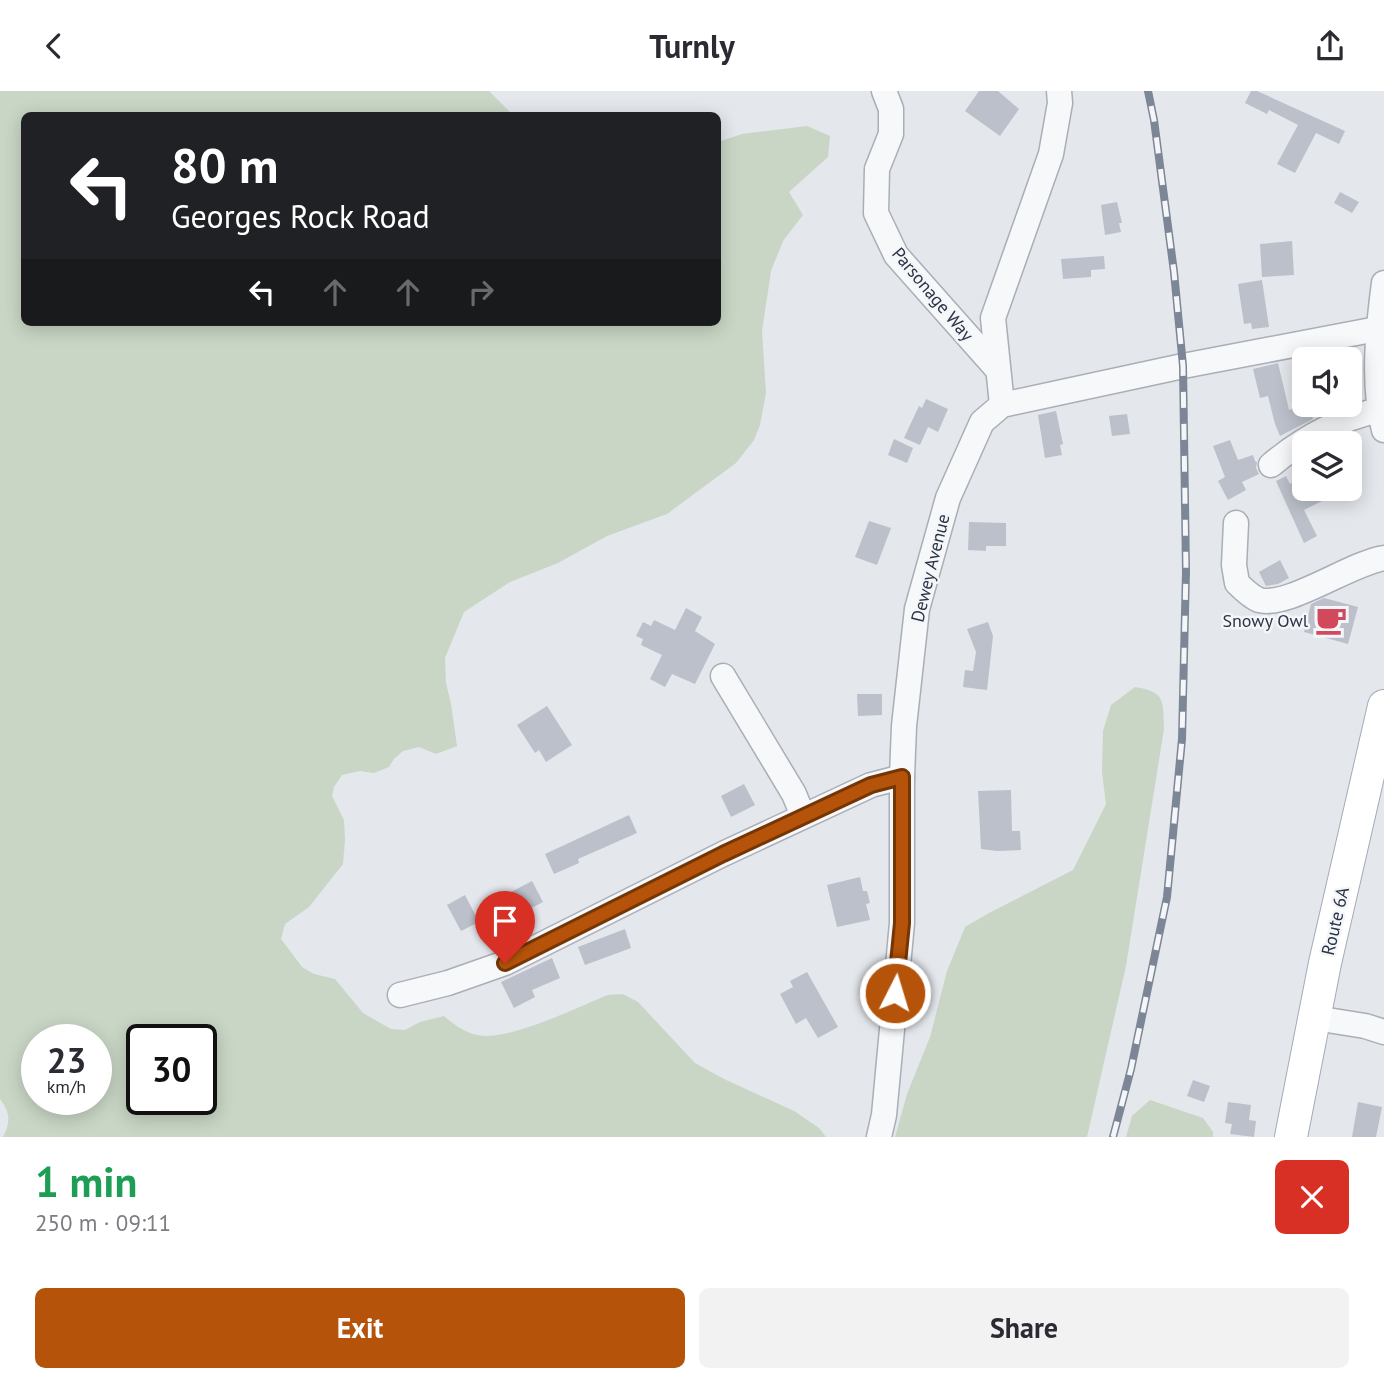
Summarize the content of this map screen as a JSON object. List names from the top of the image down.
{
  "streets": {
    "main road": ["Route 6A"],
    "street": ["Parsonage Way", "Dewey Avenue"]
  },
  "crossings": [
    ["Parsonage Way", "Dewey Avenue"]
  ],
  "places": {
    "cafe": ["Snowy Owl"]
  },
  "page": {
    "header": "Turnly",
    "turn": ["80 m", "Georges Rock Road"],
    "speed": "23 km/h",
    "limit": "30",
    "heading": ["1 min", "250 m · 09:11"],
    "buttons": ["Exit", "Share"]
  }
}
